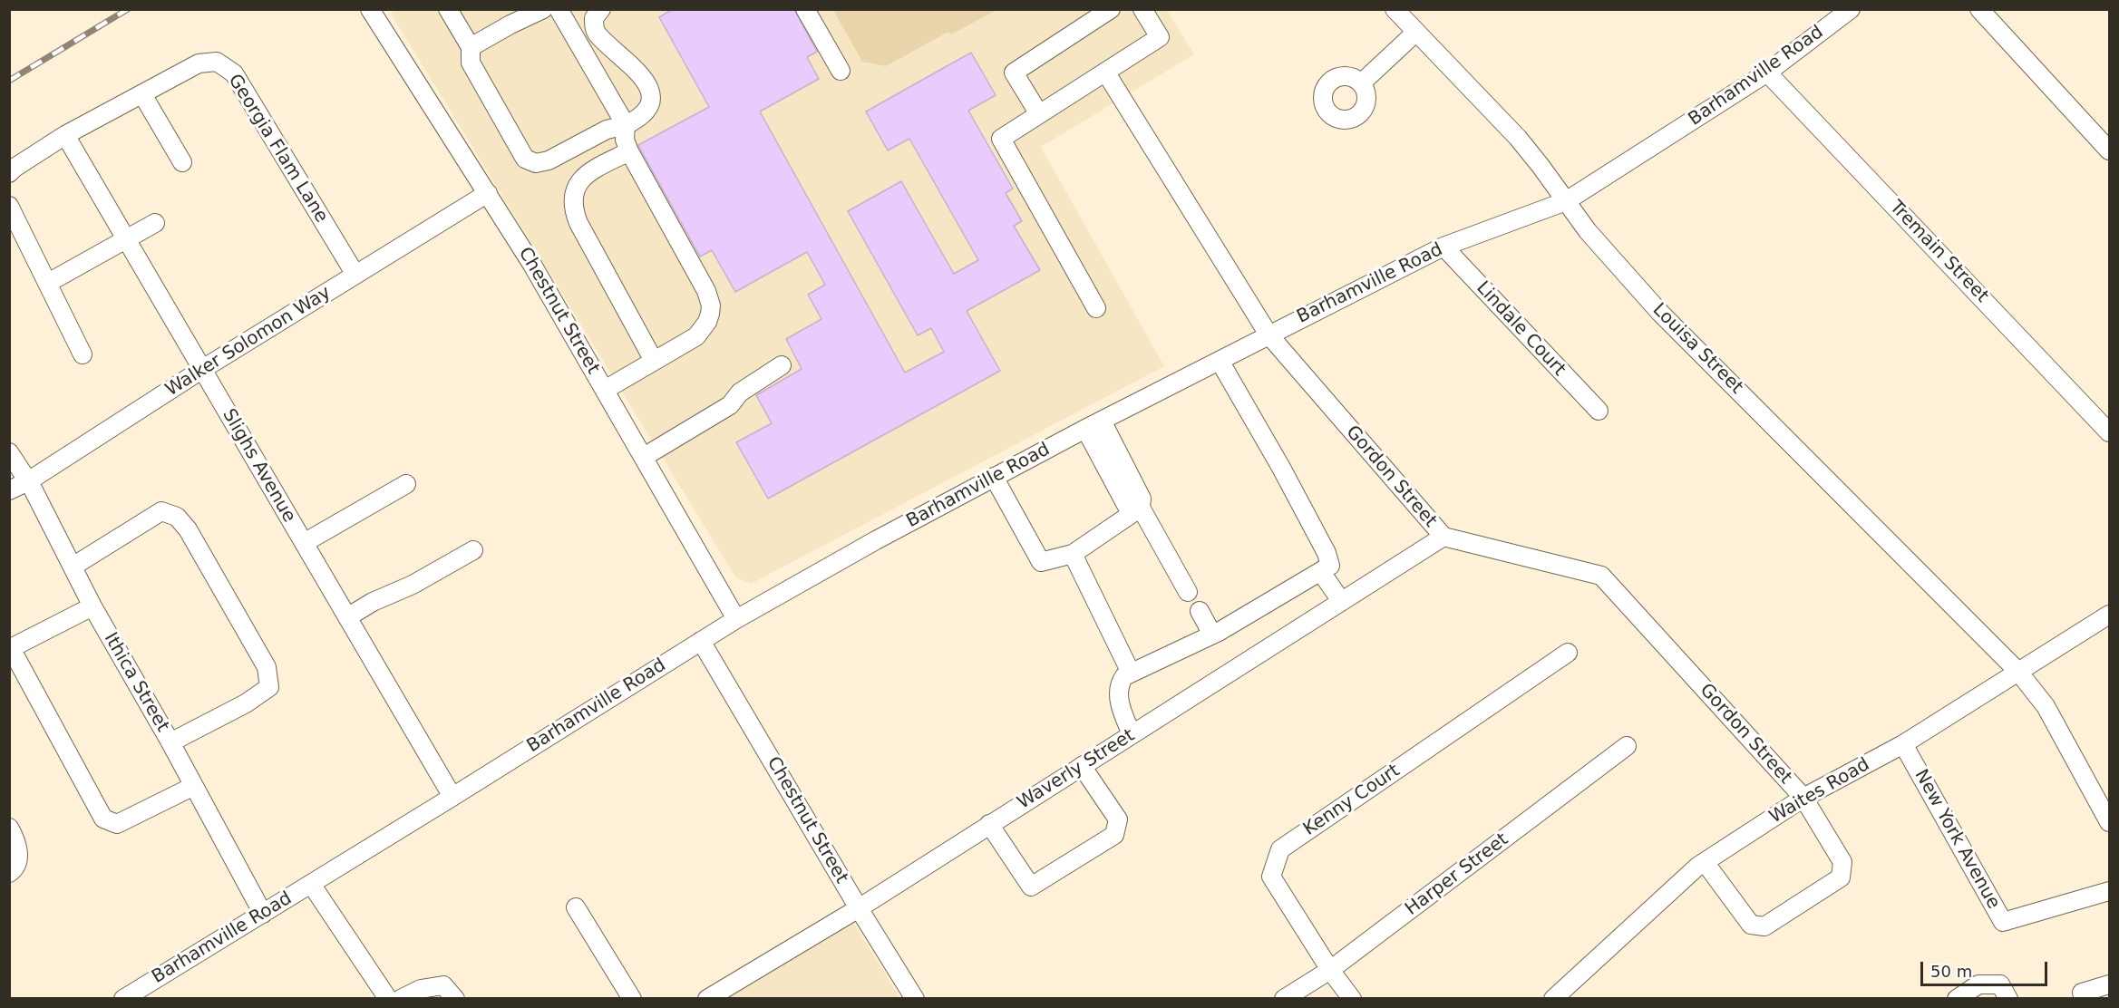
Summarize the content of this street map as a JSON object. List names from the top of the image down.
{
  "streets": {
    "street": [
      "Barhamville Road",
      "Georgia Flam Lane",
      "Tremain Street",
      "Chestnut Street",
      "Lindale Court",
      "Walker Solomon Way",
      "Louisa Street",
      "Slighs Avenue",
      "Gordon Street",
      "Ithica Street",
      "Waverly Street",
      "Waites Road",
      "Kenny Court",
      "New York Avenue",
      "Harper Street"
    ]
  },
  "crossings": [
    ["Barhamville Road", "Tremain Street"],
    ["Barhamville Road", "Chestnut Street"],
    ["Barhamville Road", "Lindale Court"],
    ["Barhamville Road", "Louisa Street"],
    ["Barhamville Road", "Slighs Avenue"],
    ["Barhamville Road", "Gordon Street"],
    ["Barhamville Road", "Ithica Street"],
    ["Georgia Flam Lane", "Walker Solomon Way"],
    ["Georgia Flam Lane", "Slighs Avenue"],
    ["Chestnut Street", "Walker Solomon Way"],
    ["Chestnut Street", "Waverly Street"],
    ["Walker Solomon Way", "Slighs Avenue"],
    ["Walker Solomon Way", "Ithica Street"],
    ["Louisa Street", "Waites Road"],
    ["Gordon Street", "Waverly Street"],
    ["Gordon Street", "Waites Road"],
    ["Waites Road", "New York Avenue"],
    ["Kenny Court", "Harper Street"]
  ],
  "scale_bar": "50 m"
}
